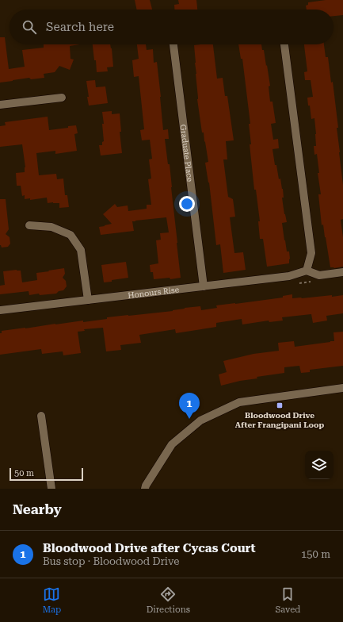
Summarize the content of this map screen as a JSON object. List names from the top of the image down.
{
  "streets": {
    "street": ["Graduate Place", "Honours Rise"]
  },
  "crossings": [
    ["Graduate Place", "Honours Rise"]
  ],
  "places": {
    "transit": ["Bloodwood Drive After Frangipani Loop"]
  },
  "scale_bar": "50 m",
  "page": {
    "search": "Search here",
    "pins": "1",
    "scale": "50 m",
    "heading": "Nearby",
    "list": [
      {
        "mark": "1",
        "name": "Bloodwood Drive after Cycas Court",
        "note": "Bus stop · Bloodwood Drive",
        "value": "150 m"
      }
    ],
    "nav": ["Map", "Directions", "Saved"]
  }
}
